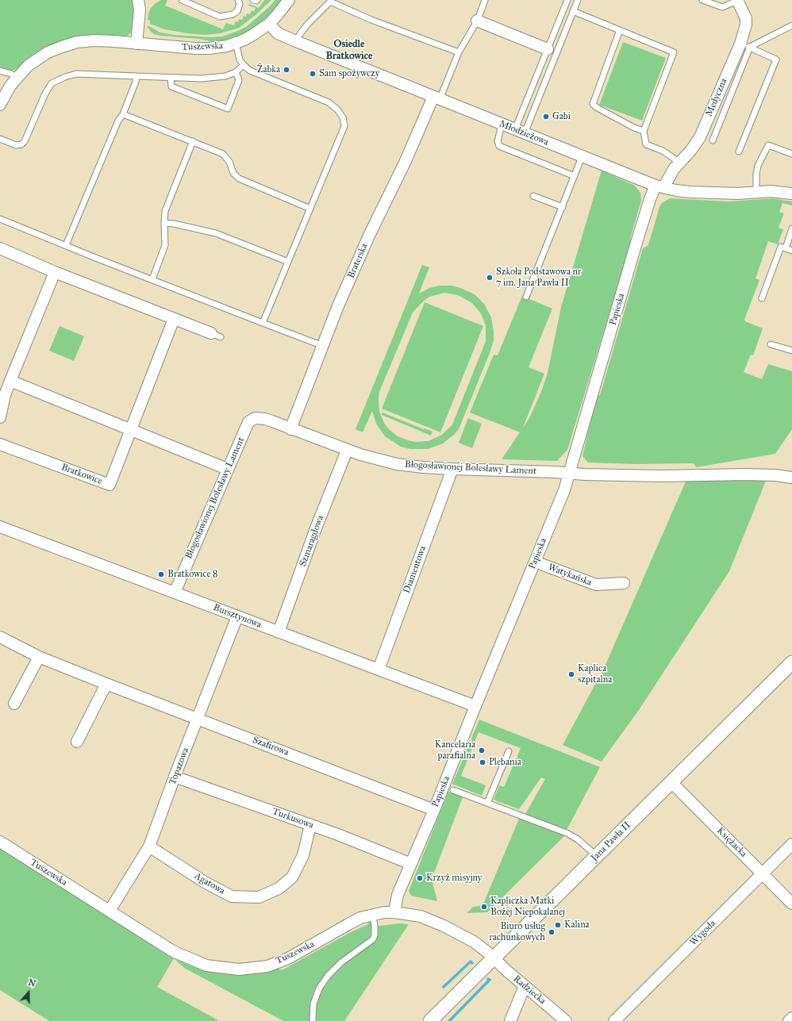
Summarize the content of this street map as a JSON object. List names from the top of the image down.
{
  "streets": {
    "street": [
      "Tuszewska",
      "Medyczna",
      "Młodzieżowa",
      "Braterska",
      "Papieska",
      "Błogosławionej Bolesławy Lament",
      "Bratkowice",
      "Szmaragdowa",
      "Diamentowa",
      "Watykańska",
      "Bursztynowa",
      "Szafirowa",
      "Topazowa",
      "Turkusowa",
      "Jana Pawła II",
      "Księżacka",
      "Agatowa",
      "Wygoda",
      "Radziecka"
    ]
  },
  "crossings": [
    ["Tuszewska", "Młodzieżowa"],
    ["Tuszewska", "Papieska"],
    ["Tuszewska", "Topazowa"],
    ["Tuszewska", "Jana Pawła II"],
    ["Tuszewska", "Radziecka"],
    ["Medyczna", "Młodzieżowa"],
    ["Medyczna", "Papieska"],
    ["Młodzieżowa", "Braterska"],
    ["Młodzieżowa", "Papieska"],
    ["Braterska", "Błogosławionej Bolesławy Lament"],
    ["Papieska", "Błogosławionej Bolesławy Lament"],
    ["Papieska", "Watykańska"],
    ["Papieska", "Bursztynowa"],
    ["Papieska", "Szafirowa"],
    ["Papieska", "Turkusowa"],
    ["Błogosławionej Bolesławy Lament", "Szmaragdowa"],
    ["Błogosławionej Bolesławy Lament", "Diamentowa"],
    ["Błogosławionej Bolesławy Lament", "Bursztynowa"],
    ["Szmaragdowa", "Bursztynowa"],
    ["Diamentowa", "Bursztynowa"],
    ["Bursztynowa", "Topazowa"],
    ["Szafirowa", "Topazowa"],
    ["Topazowa", "Turkusowa"],
    ["Topazowa", "Agatowa"],
    ["Turkusowa", "Agatowa"],
    ["Jana Pawła II", "Księżacka"],
    ["Jana Pawła II", "Radziecka"],
    ["Księżacka", "Wygoda"]
  ],
  "districts": ["Osiedle Bratkowice"],
  "places": [
    "Żabka",
    "Sam spożywczy",
    "Gabi",
    "Szkoła Podstawowa nr 7 im. Jana Pawła II",
    "Bratkowice 8",
    "Kaplica szpitalna",
    "Kancelaria parafialna",
    "Plebania",
    "Krzyż misyjny",
    "Kapliczka Matki Bożej Niepokalanej",
    "Kalina",
    "Biuro usług rachunkowych"
  ],
  "north": "top"
}
